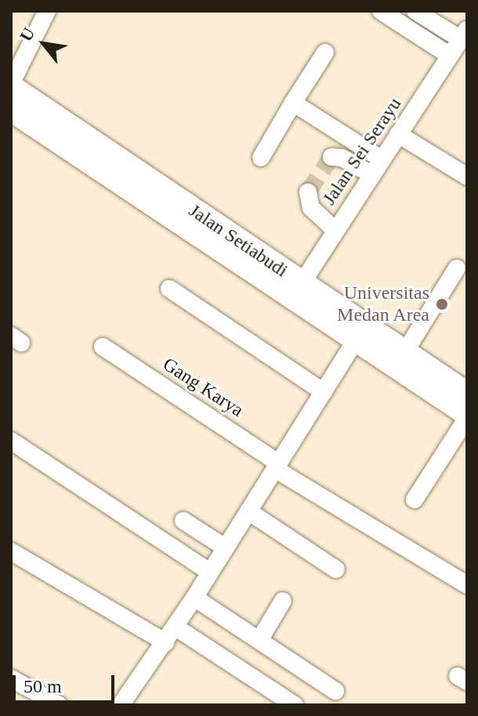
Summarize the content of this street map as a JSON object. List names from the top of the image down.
{
  "streets": {
    "main road": ["Jalan Setiabudi"],
    "street": ["Jalan Sei Serayu", "Gang Karya"]
  },
  "crossings": [
    ["Jalan Sei Serayu", "Jalan Setiabudi"]
  ],
  "places": ["Universitas Medan Area"],
  "scale_bar": "50 m",
  "north": "top left"
}
